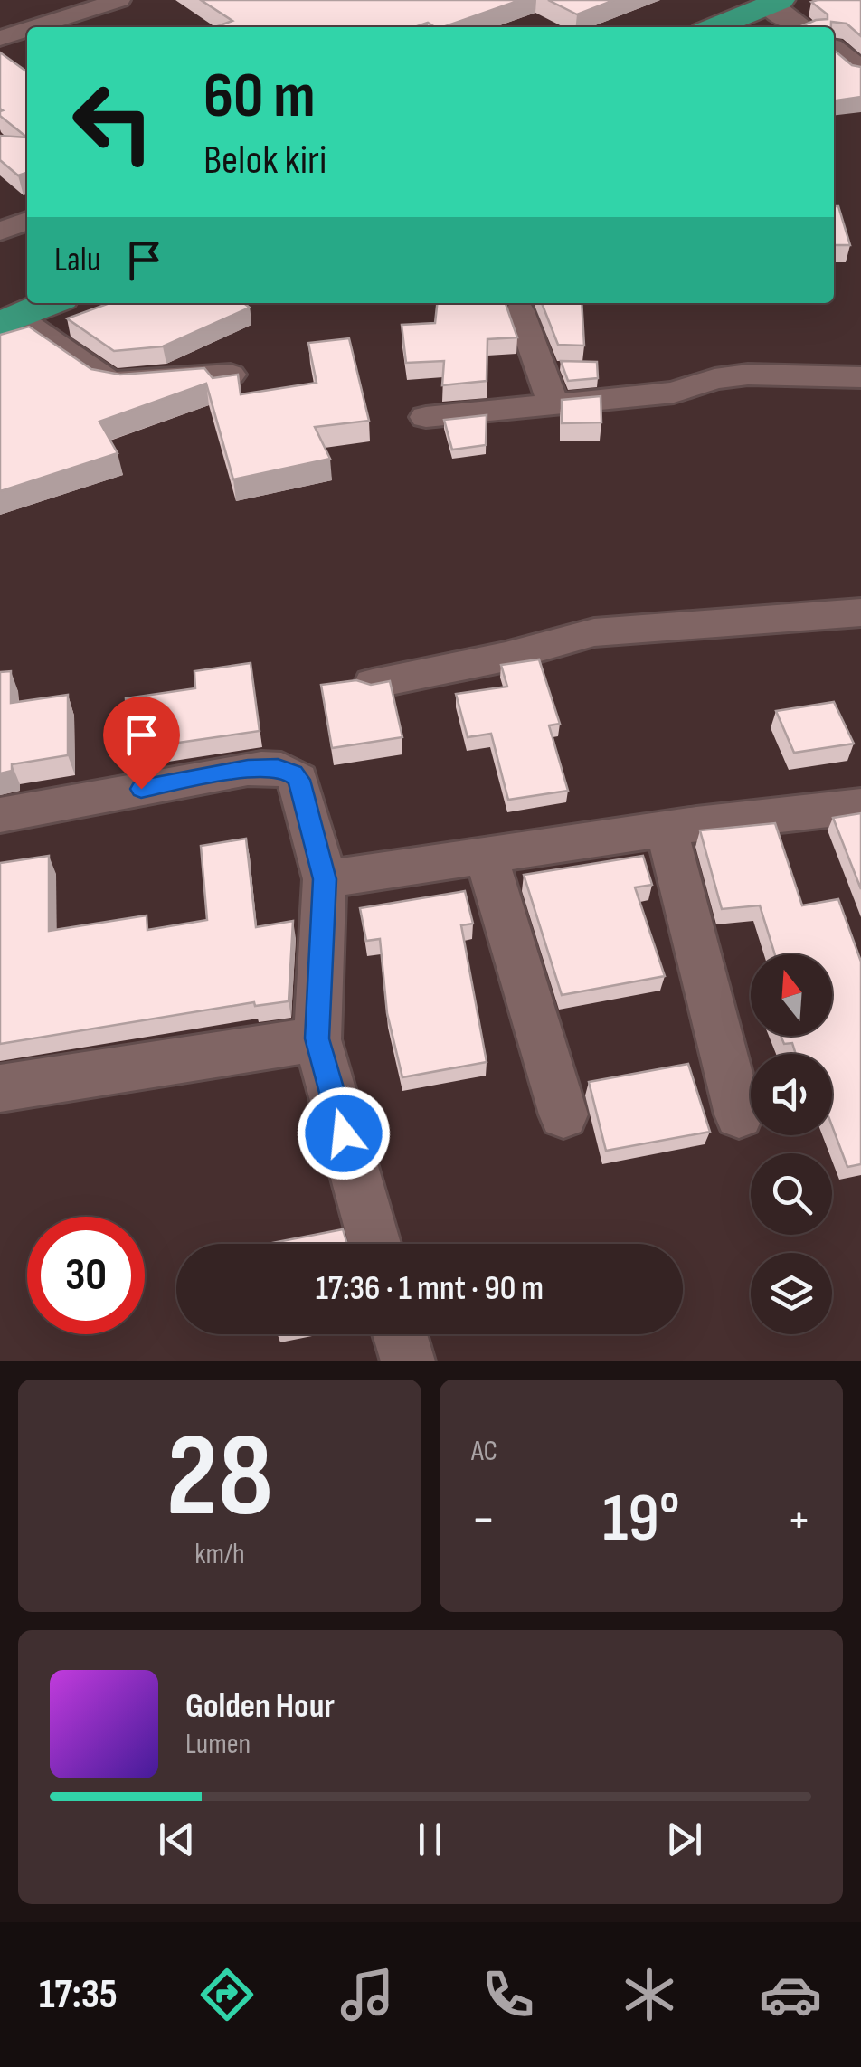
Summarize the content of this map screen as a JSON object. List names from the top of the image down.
{
  "north": "top",
  "page": {
    "turn": ["60 m", "Belok kiri"],
    "then": "Lalu",
    "limit": "30",
    "trip": "17:36 · 1 mnt · 90 m",
    "tile": [
      ["28", "km/h"],
      "AC"
    ],
    "heat": ["−", "19°", "+"],
    "song": ["Golden Hour", "Lumen"],
    "tabs": "17:35"
  }
}
